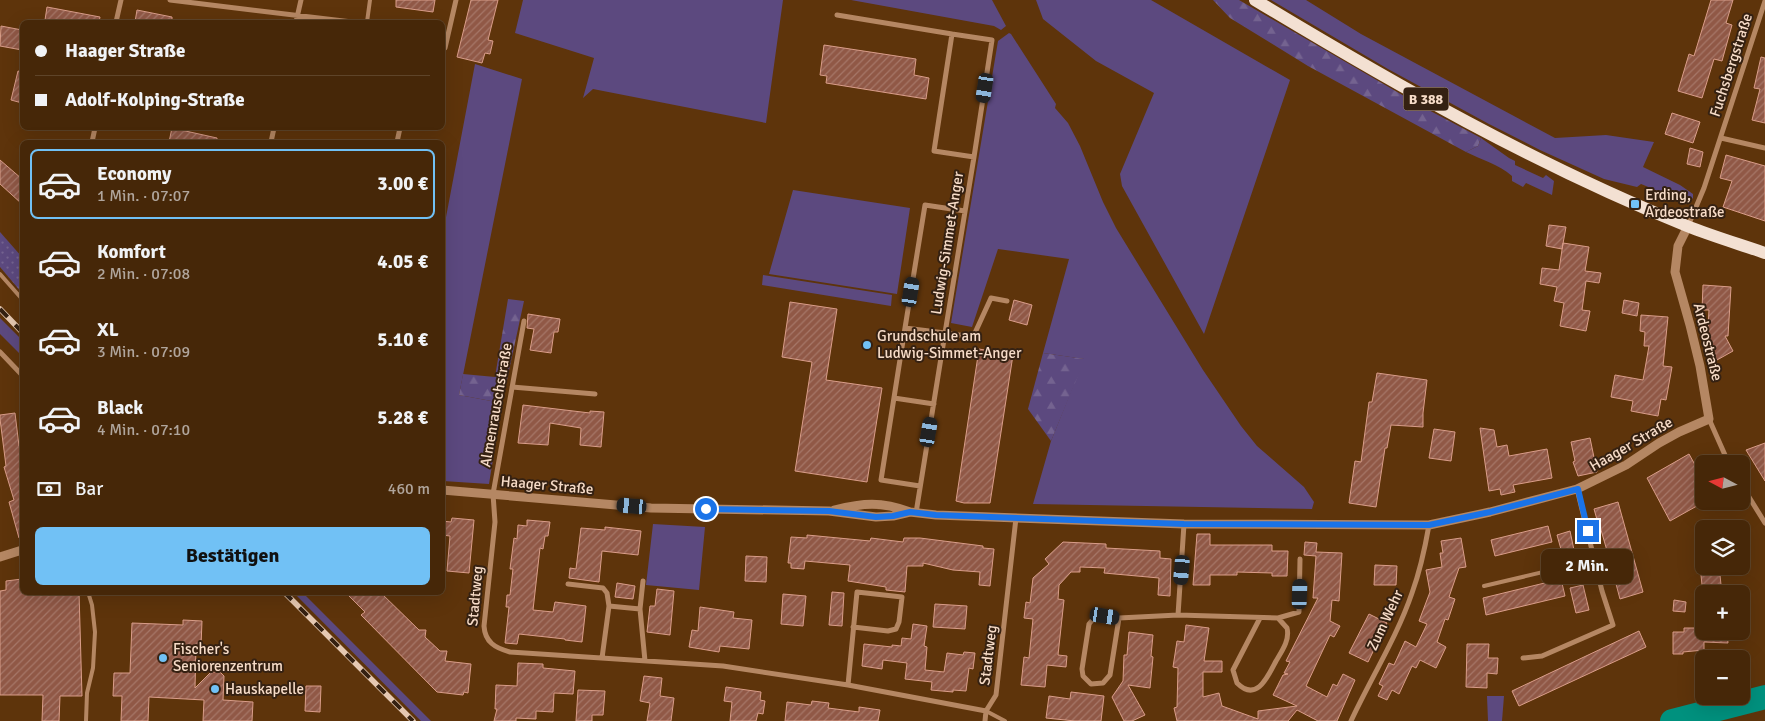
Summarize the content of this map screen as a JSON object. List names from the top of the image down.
{
  "streets": {
    "main road": ["B 388"],
    "street": [
      "Fuchsbergstraße",
      "Ludwig-Simmet-Anger",
      "Ardeostraße",
      "Almenrauschstraße",
      "Haager Straße",
      "Stadtweg",
      "Zum Wehr"
    ]
  },
  "crossings": [
    ["Fuchsbergstraße", "B 388"],
    ["Fuchsbergstraße", "Ardeostraße"],
    ["B 388", "Ardeostraße"],
    ["Ludwig-Simmet-Anger", "Haager Straße"],
    ["Ardeostraße", "Haager Straße"],
    ["Almenrauschstraße", "Haager Straße"],
    ["Almenrauschstraße", "Stadtweg"],
    ["Haager Straße", "Stadtweg"],
    ["Haager Straße", "Zum Wehr"]
  ],
  "places": {
    "transit": ["Erding, Ardeostraße"],
    "other": ["Grundschule am Ludwig-Simmet-Anger", "Fischer's Seniorenzentrum", "Hauskapelle"]
  },
  "north": "left",
  "page": {
    "banner": ["Haager Straße", "Adolf-Kolping-Straße"],
    "list": [
      {
        "name": "Economy",
        "note": "1 Min. · 07:07",
        "value": "3.00 €"
      },
      {
        "name": "Komfort",
        "note": "2 Min. · 07:08",
        "value": "4.05 €"
      },
      {
        "name": "XL",
        "note": "3 Min. · 07:09",
        "value": "5.10 €"
      },
      {
        "name": "Black",
        "note": "4 Min. · 07:10",
        "value": "5.28 €"
      }
    ],
    "map_buttons": ["+", "−"],
    "pay": ["Bar", "460 m"],
    "buttons": "Bestätigen",
    "bubble": "2 Min."
  }
}
